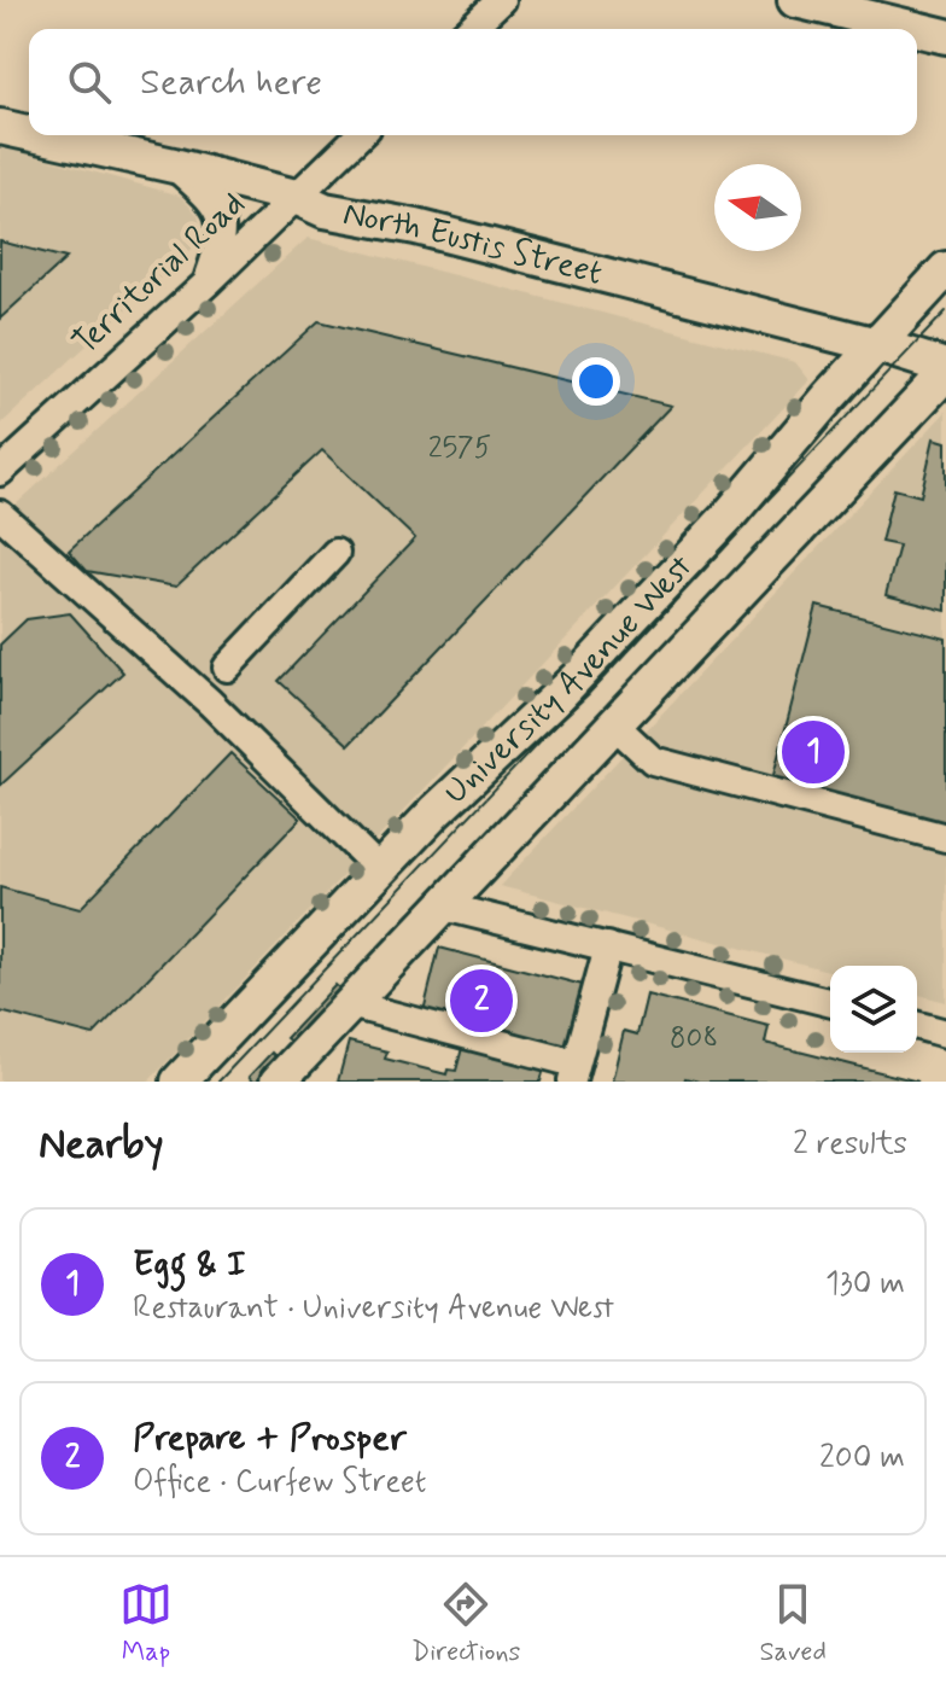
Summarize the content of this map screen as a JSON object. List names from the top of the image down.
{
  "streets": {
    "main road": ["North Eustis Street", "University Avenue West"],
    "street": ["Territorial Road"]
  },
  "crossings": [
    ["North Eustis Street", "Territorial Road"],
    ["North Eustis Street", "University Avenue West"]
  ],
  "house_numbers": ["2575", "808"],
  "north": "left",
  "page": {
    "search": "Search here",
    "pins": ["1", "2"],
    "heading": ["Nearby", "2 results"],
    "list": [
      {
        "mark": "1",
        "name": "Egg & I",
        "note": "Restaurant · University Avenue West",
        "value": "130 m"
      },
      {
        "mark": "2",
        "name": "Prepare + Prosper",
        "note": "Office · Curfew Street",
        "value": "200 m"
      }
    ],
    "nav": ["Map", "Directions", "Saved"]
  }
}
